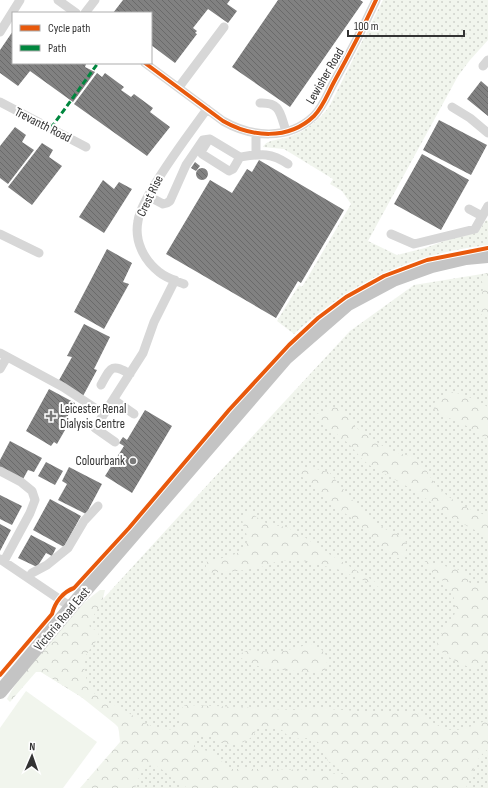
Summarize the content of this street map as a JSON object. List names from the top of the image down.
{
  "streets": {
    "highway": ["Victoria Road East"],
    "street": ["Lewisher Road", "Trevanth Road", "Crest Rise"]
  },
  "crossings": [
    ["Lewisher Road", "Crest Rise"]
  ],
  "places": {
    "health": ["Leicester Renal Dialysis Centre"],
    "other": ["Colourbank"]
  },
  "legend": ["Cycle path", "Path"],
  "scale_bar": "100 m",
  "north": "top"
}
